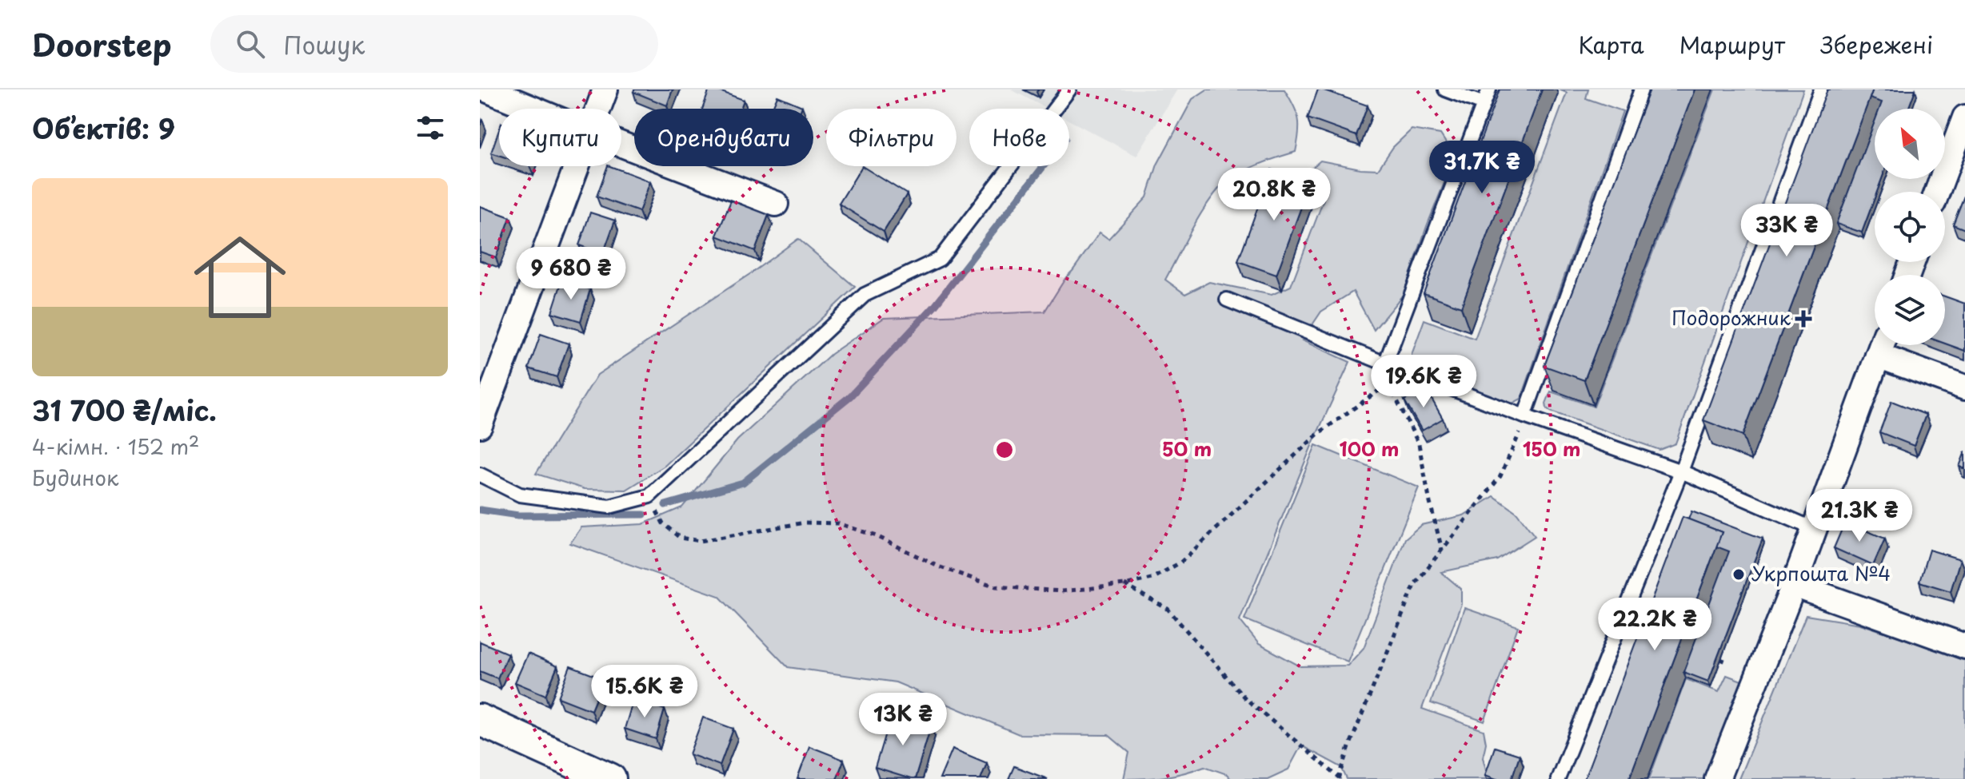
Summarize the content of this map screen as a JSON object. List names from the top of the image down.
{
  "places": {
    "health": ["Подорожник"],
    "other": ["Укрпошта №4"]
  },
  "north": "top left",
  "page": {
    "header": "Doorstep",
    "search": "Пошук",
    "nav": ["Карта", "Маршрут", "Збережені"],
    "heading": "Об’єктів: 9",
    "chip": [
      "Купити",
      "Орендувати",
      "Фільтри",
      "Нове"
    ],
    "price": [
      "31.7K ₴",
      "20.8K ₴",
      "33K ₴",
      "9 680 ₴",
      "19.6K ₴",
      "21.3K ₴",
      "22.2K ₴",
      "15.6K ₴",
      "13K ₴"
    ],
    "list": [
      {
        "name": "31 700 ₴/міс.",
        "note": "4-кімн. · 152 m² · Будинок"
      }
    ]
  },
  "rings": ["50 m", "100 m", "150 m"]
}
